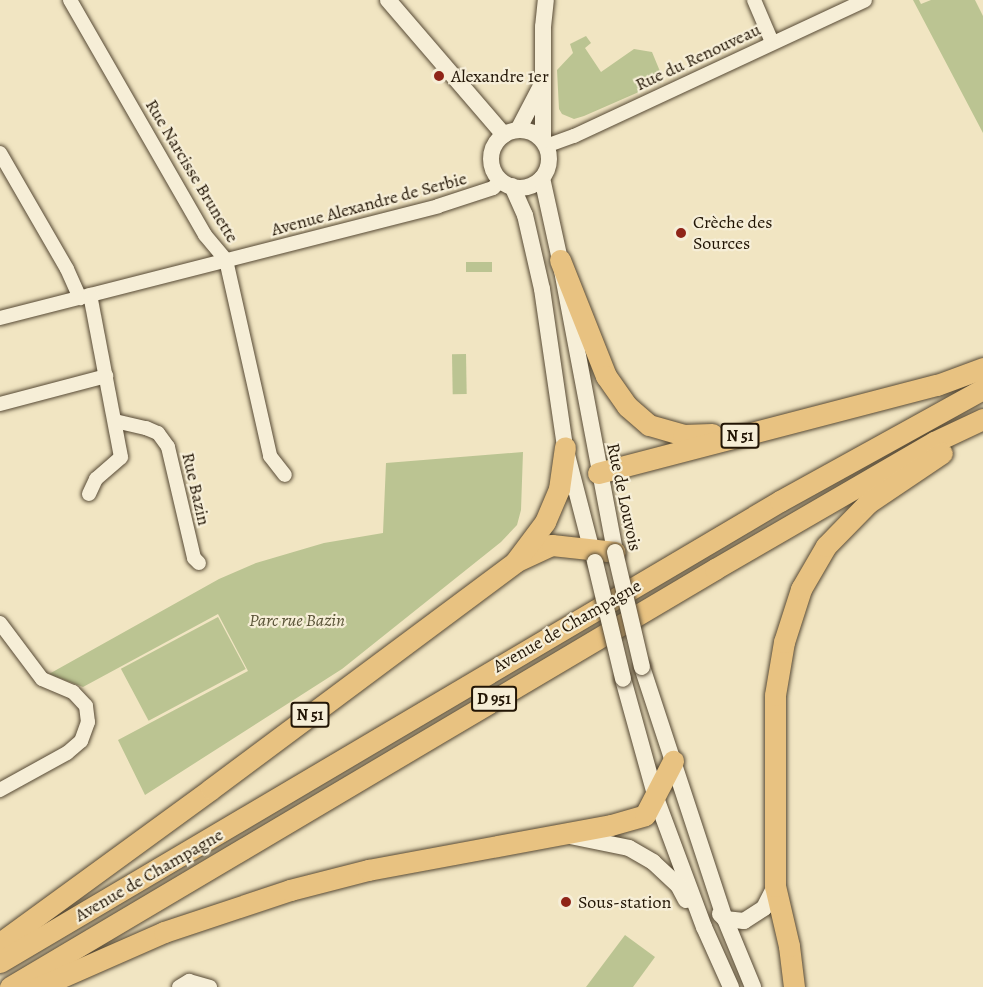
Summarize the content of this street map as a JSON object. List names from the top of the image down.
{
  "streets": {
    "main road": ["N 51", "Avenue de Champagne", "D 951"],
    "street": [
      "Rue du Renouveau",
      "Rue Narcisse Brunette",
      "Avenue Alexandre de Serbie",
      "Rue Bazin",
      "Rue de Louvois"
    ]
  },
  "crossings": [
    ["Rue du Renouveau", "Avenue Alexandre de Serbie"],
    ["Rue du Renouveau", "Rue de Louvois"],
    ["Rue Narcisse Brunette", "Avenue Alexandre de Serbie"],
    ["Avenue Alexandre de Serbie", "Rue de Louvois"],
    ["N 51", "Rue de Louvois"]
  ],
  "parks": ["Parc rue Bazin"],
  "places": ["Alexandre 1er", "Crèche des Sources", "Sous-station"]
}
